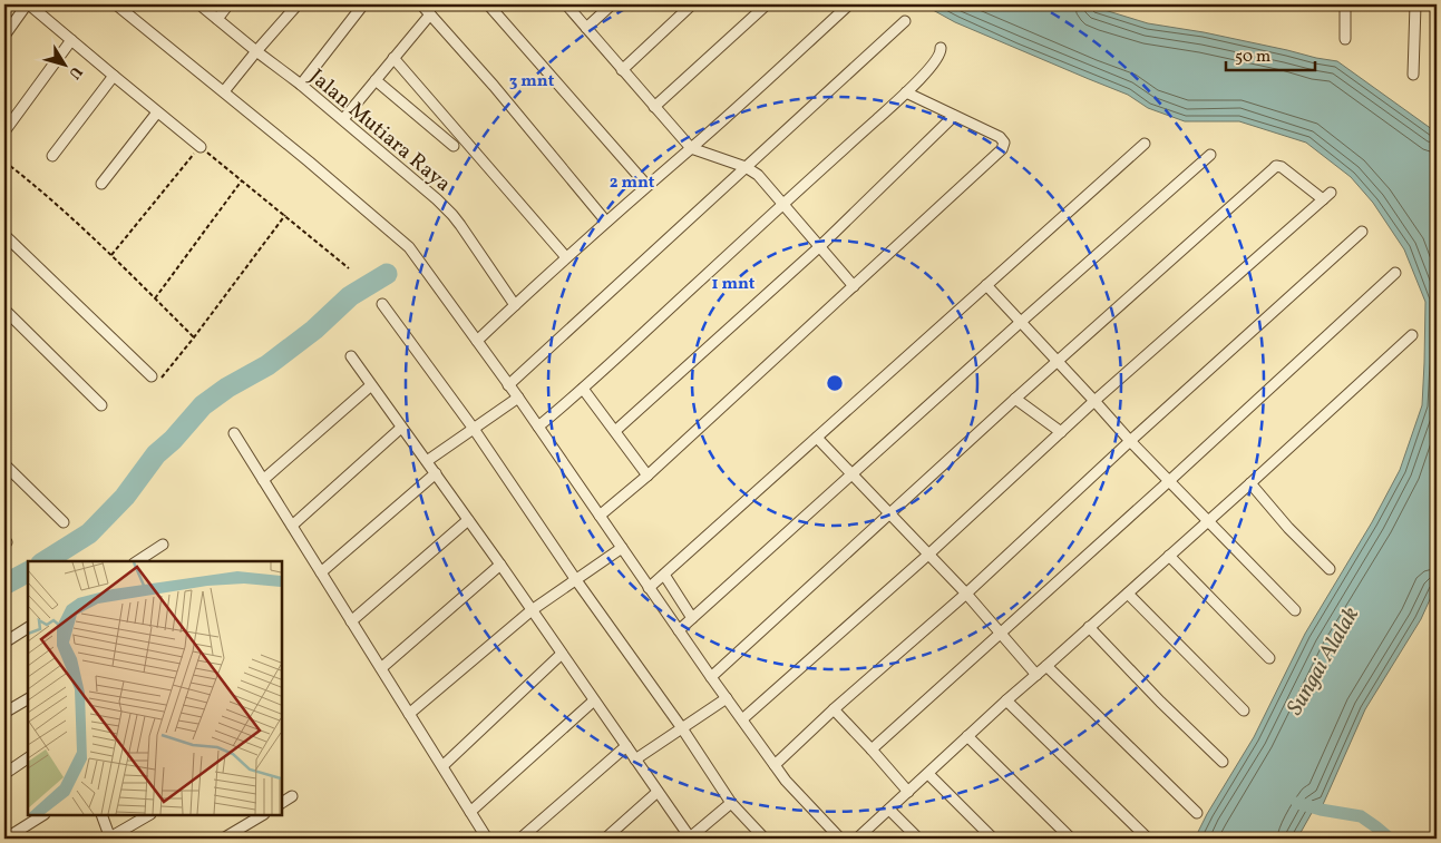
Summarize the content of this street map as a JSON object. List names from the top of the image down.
{
  "streets": {
    "street": ["Jalan Mutiara Raya"]
  },
  "water": ["Sungai Alalak"],
  "scale_bar": "50 m",
  "north": "bottom right",
  "rings": ["3 mnt", "2 mnt", "1 mnt"]
}
